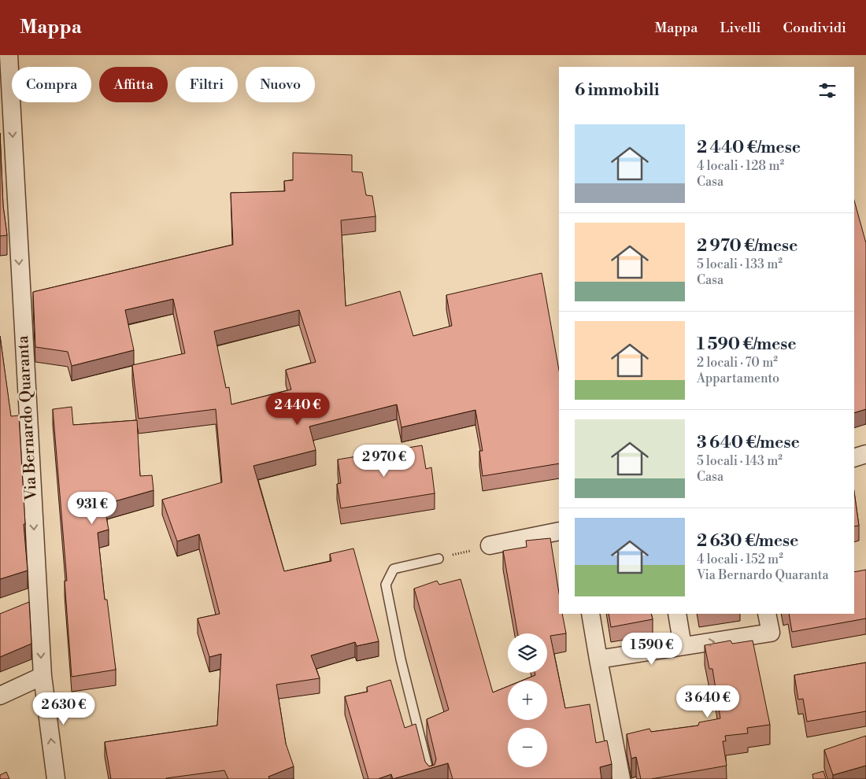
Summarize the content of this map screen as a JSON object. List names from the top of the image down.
{
  "streets": {
    "street": ["Via Bernardo Quaranta"]
  },
  "page": {
    "header": "Mappa",
    "nav": ["Mappa", "Livelli", "Condividi"],
    "chip": [
      "Compra",
      "Affitta",
      "Filtri",
      "Nuovo"
    ],
    "heading": "6 immobili",
    "list": [
      {
        "name": "2 440 €/mese",
        "note": "4 locali · 128 m² · Casa"
      },
      {
        "name": "2 970 €/mese",
        "note": "5 locali · 133 m² · Casa"
      },
      {
        "name": "1 590 €/mese",
        "note": "2 locali · 70 m² · Appartamento"
      },
      {
        "name": "3 640 €/mese",
        "note": "5 locali · 143 m² · Casa"
      },
      {
        "name": "2 630 €/mese",
        "note": "4 locali · 152 m² · Via Bernardo Quaranta"
      }
    ],
    "price": [
      "2 440 €",
      "2 970 €",
      "931 €",
      "1 590 €",
      "3 640 €",
      "2 630 €"
    ],
    "map_buttons": ["+", "−"]
  }
}
